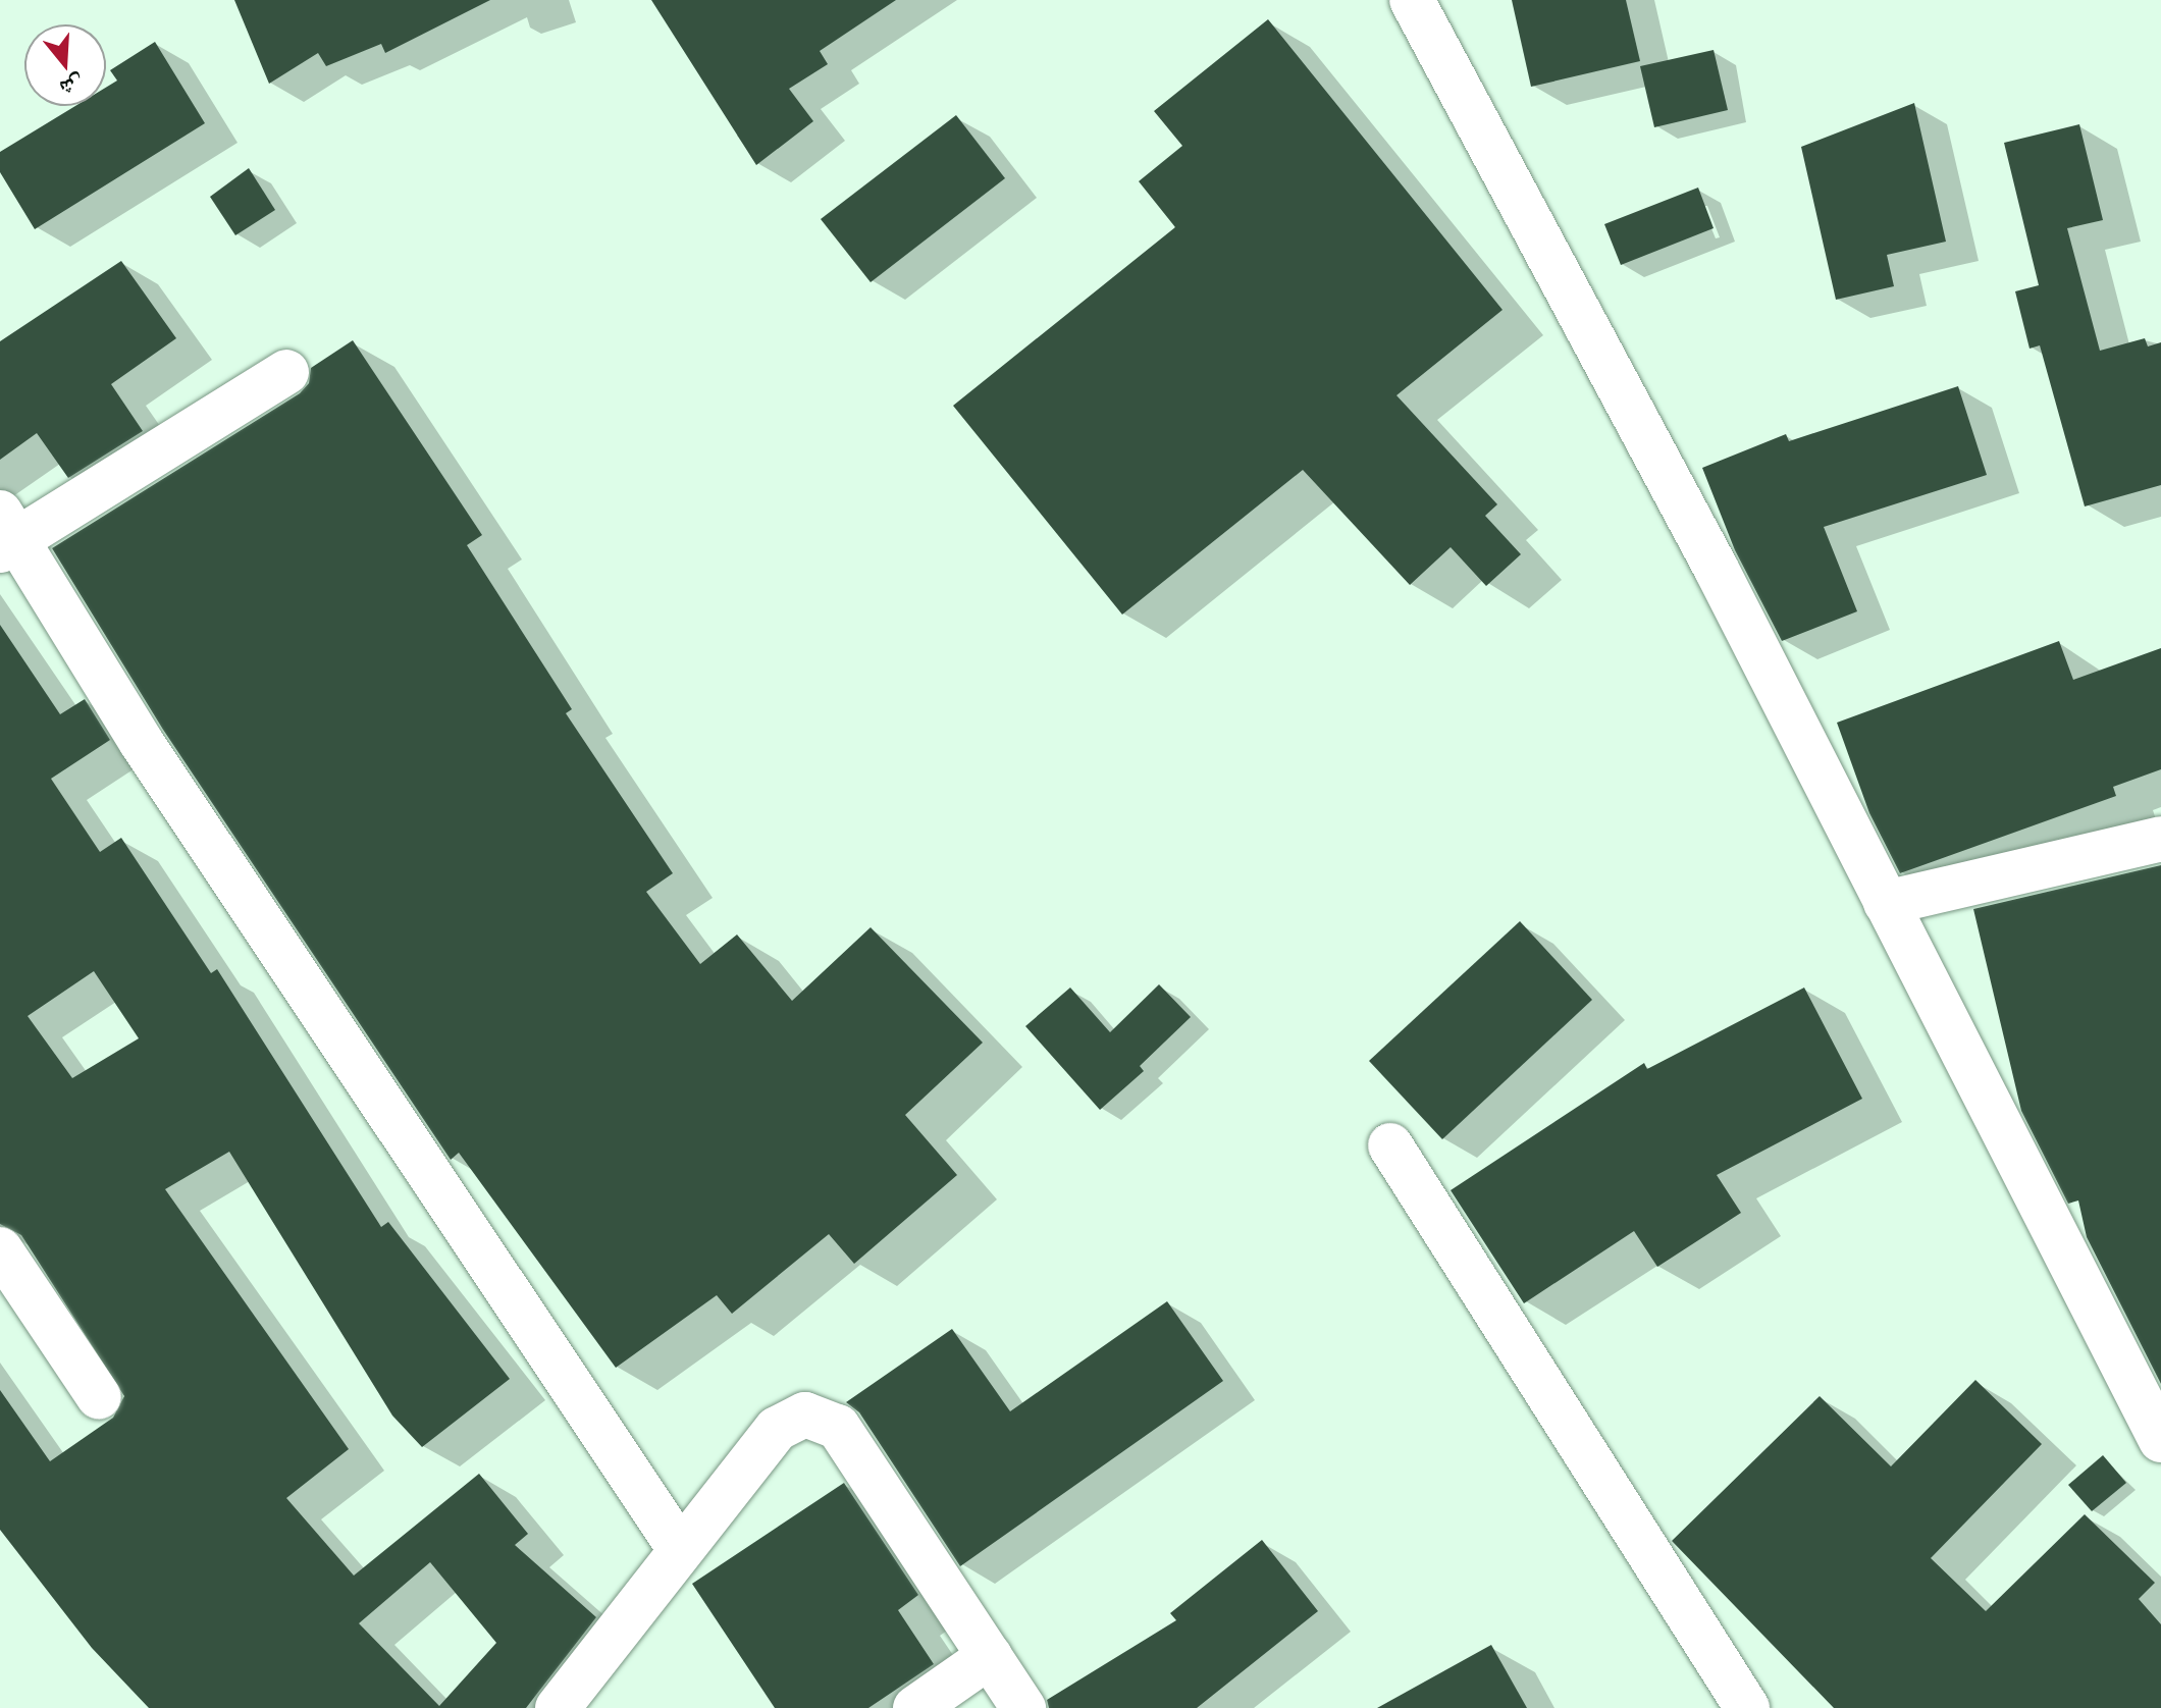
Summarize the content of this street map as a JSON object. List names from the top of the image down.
{
  "north": "bottom"
}
